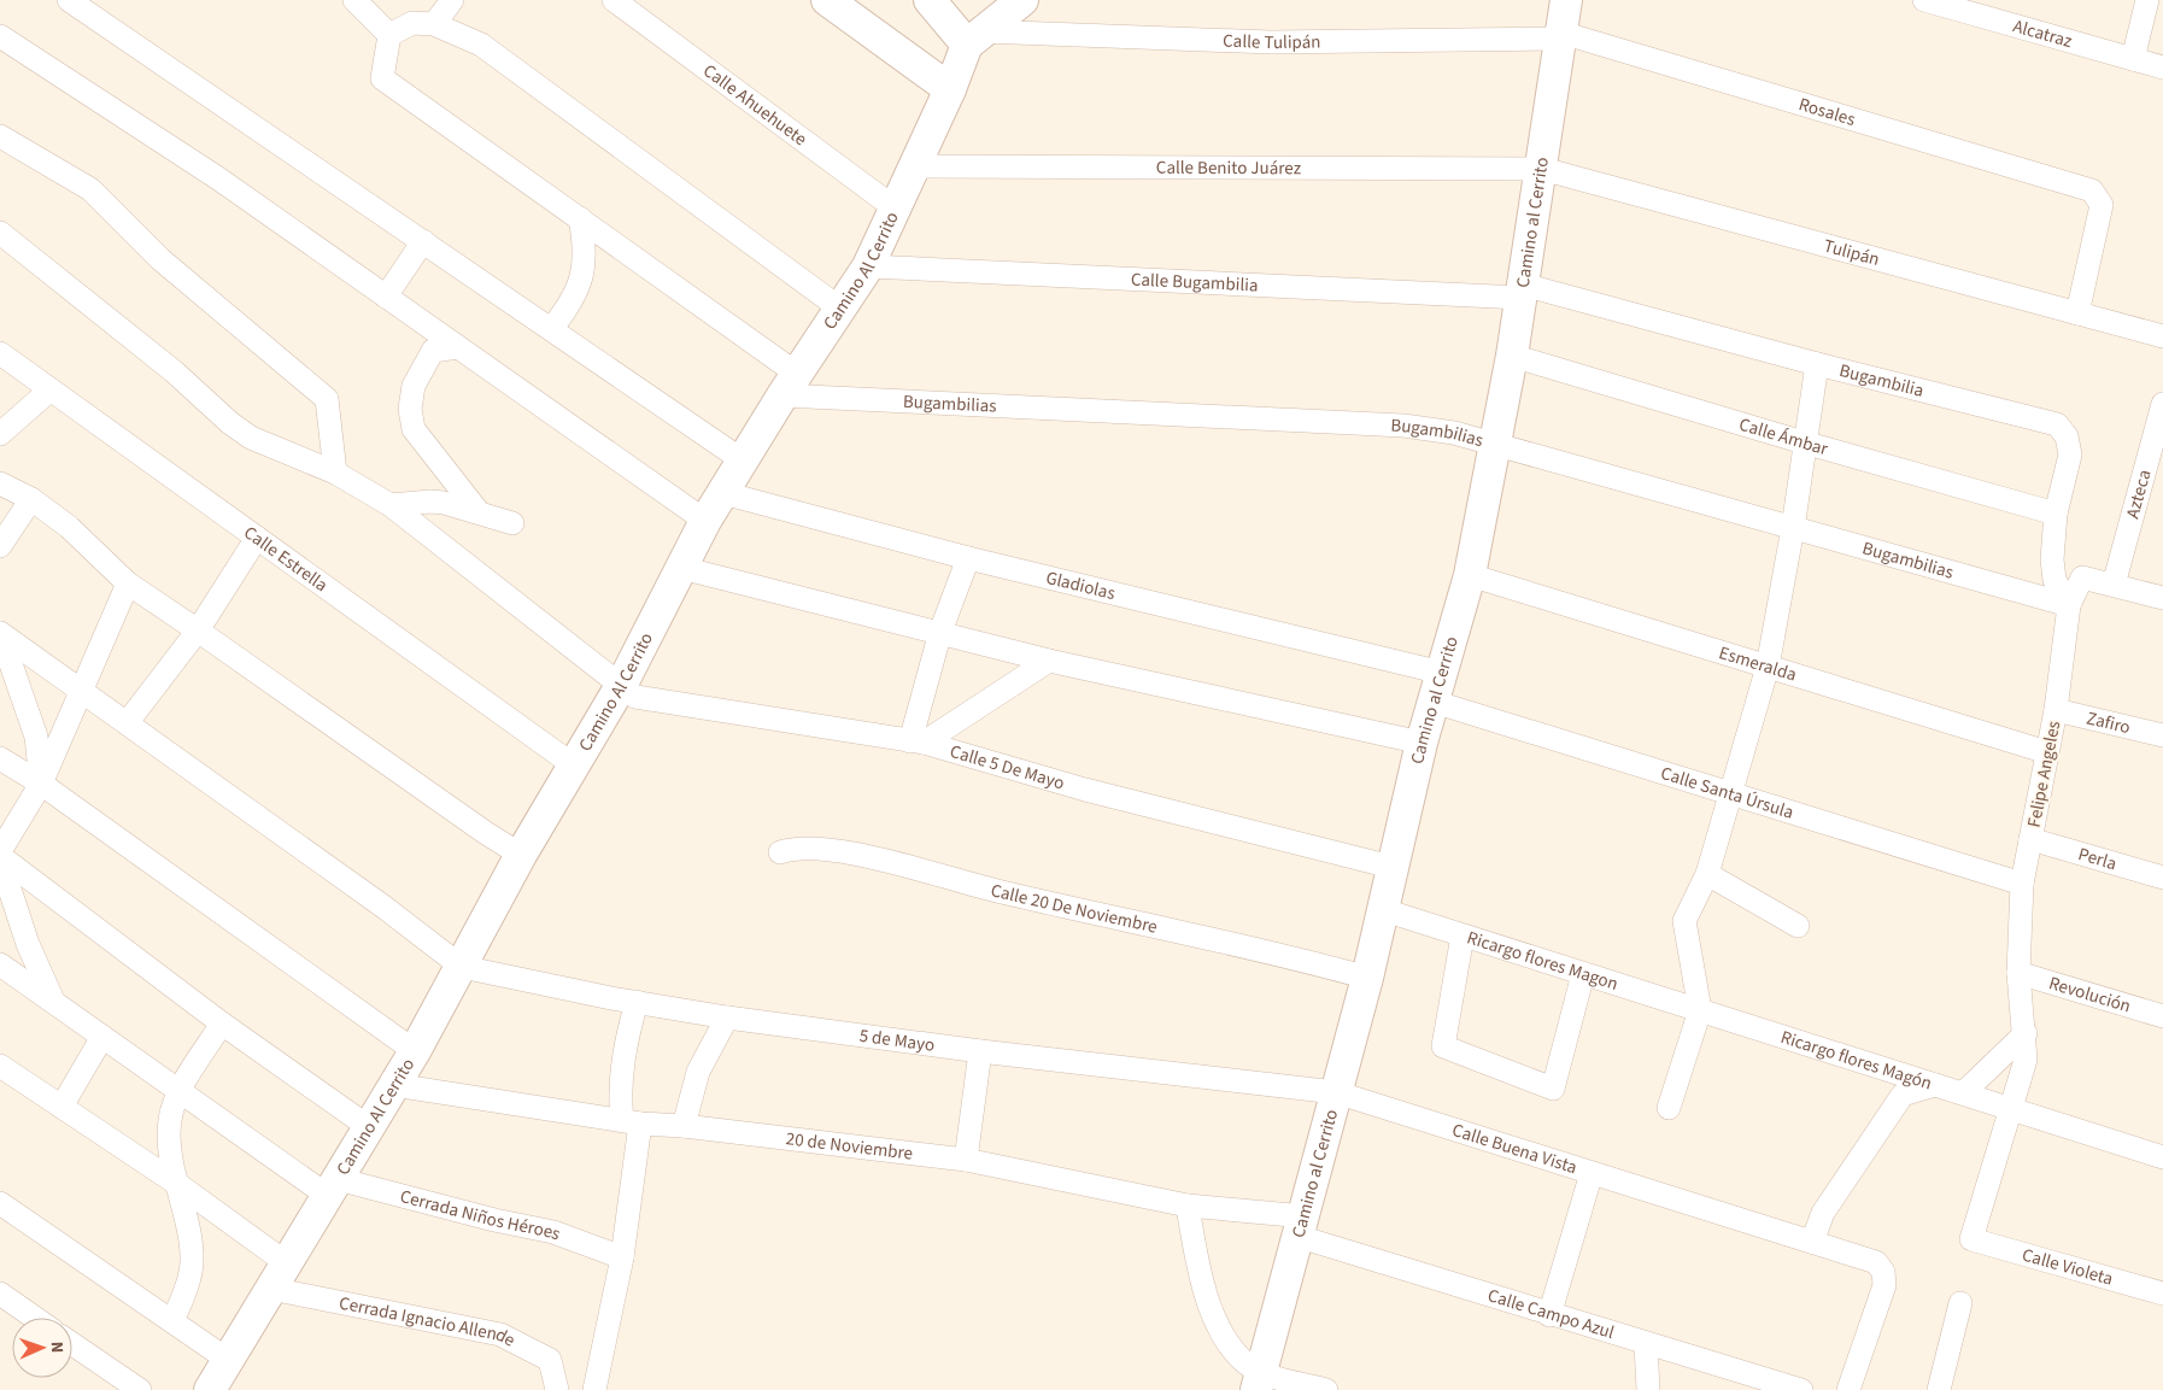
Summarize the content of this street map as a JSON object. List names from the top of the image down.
{
  "streets": {
    "main road": ["Camino al Cerrito", "Camino Al Cerrito"],
    "street": [
      "Alcatraz",
      "Calle Tulipán",
      "Calle Ahuehuete",
      "Rosales",
      "Calle Benito Juárez",
      "Tulipán",
      "Calle Bugambilia",
      "Bugambilia",
      "Bugambilias",
      "Calle Ámbar",
      "Azteca",
      "Calle Estrella",
      "Gladiolas",
      "Esmeralda",
      "Zafiro",
      "Calle 5 De Mayo",
      "Felipe Angeles",
      "Calle Santa Úrsula",
      "Perla",
      "Calle 20 De Noviembre",
      "Ricargo flores Magon",
      "Revolución",
      "5 de Mayo",
      "Ricargo flores Magón",
      "20 de Noviembre",
      "Calle Buena Vista",
      "Cerrada Niños Héroes",
      "Calle Violeta",
      "Calle Campo Azul",
      "Cerrada Ignacio Allende"
    ]
  },
  "crossings": [
    ["Calle Tulipán", "Rosales"],
    ["Calle Tulipán", "Camino al Cerrito"],
    ["Calle Tulipán", "Camino Al Cerrito"],
    ["Calle Ahuehuete", "Camino Al Cerrito"],
    ["Rosales", "Camino al Cerrito"],
    ["Rosales", "Tulipán"],
    ["Calle Benito Juárez", "Camino al Cerrito"],
    ["Calle Benito Juárez", "Tulipán"],
    ["Calle Benito Juárez", "Camino Al Cerrito"],
    ["Camino al Cerrito", "Tulipán"],
    ["Camino al Cerrito", "Calle Bugambilia"],
    ["Camino al Cerrito", "Bugambilia"],
    ["Camino al Cerrito", "Bugambilias"],
    ["Camino al Cerrito", "Calle Ámbar"],
    ["Camino al Cerrito", "Gladiolas"],
    ["Camino al Cerrito", "Esmeralda"],
    ["Camino al Cerrito", "Calle 5 De Mayo"],
    ["Camino al Cerrito", "Calle Santa Úrsula"],
    ["Camino al Cerrito", "Calle 20 De Noviembre"],
    ["Camino al Cerrito", "Ricargo flores Magon"],
    ["Camino al Cerrito", "5 de Mayo"],
    ["Camino al Cerrito", "20 de Noviembre"],
    ["Camino al Cerrito", "Calle Buena Vista"],
    ["Camino al Cerrito", "Calle Campo Azul"],
    ["Camino Al Cerrito", "Calle Bugambilia"],
    ["Camino Al Cerrito", "Bugambilias"],
    ["Camino Al Cerrito", "Calle Estrella"],
    ["Camino Al Cerrito", "Gladiolas"],
    ["Camino Al Cerrito", "Calle 5 De Mayo"],
    ["Camino Al Cerrito", "5 de Mayo"],
    ["Camino Al Cerrito", "20 de Noviembre"],
    ["Camino Al Cerrito", "Cerrada Niños Héroes"],
    ["Camino Al Cerrito", "Cerrada Ignacio Allende"],
    ["Calle Bugambilia", "Bugambilia"],
    ["Bugambilia", "Bugambilias"],
    ["Bugambilia", "Calle Ámbar"],
    ["Bugambilia", "Felipe Angeles"],
    ["Bugambilias", "Felipe Angeles"],
    ["Azteca", "Felipe Angeles"],
    ["Gladiolas", "Calle Santa Úrsula"],
    ["Esmeralda", "Felipe Angeles"],
    ["Zafiro", "Felipe Angeles"],
    ["Felipe Angeles", "Calle Santa Úrsula"],
    ["Felipe Angeles", "Perla"],
    ["Felipe Angeles", "Revolución"],
    ["Felipe Angeles", "Ricargo flores Magón"],
    ["Felipe Angeles", "Calle Violeta"],
    ["Ricargo flores Magon", "Ricargo flores Magón"],
    ["5 de Mayo", "Calle Buena Vista"],
    ["20 de Noviembre", "Calle Campo Azul"]
  ],
  "north": "right"
}
